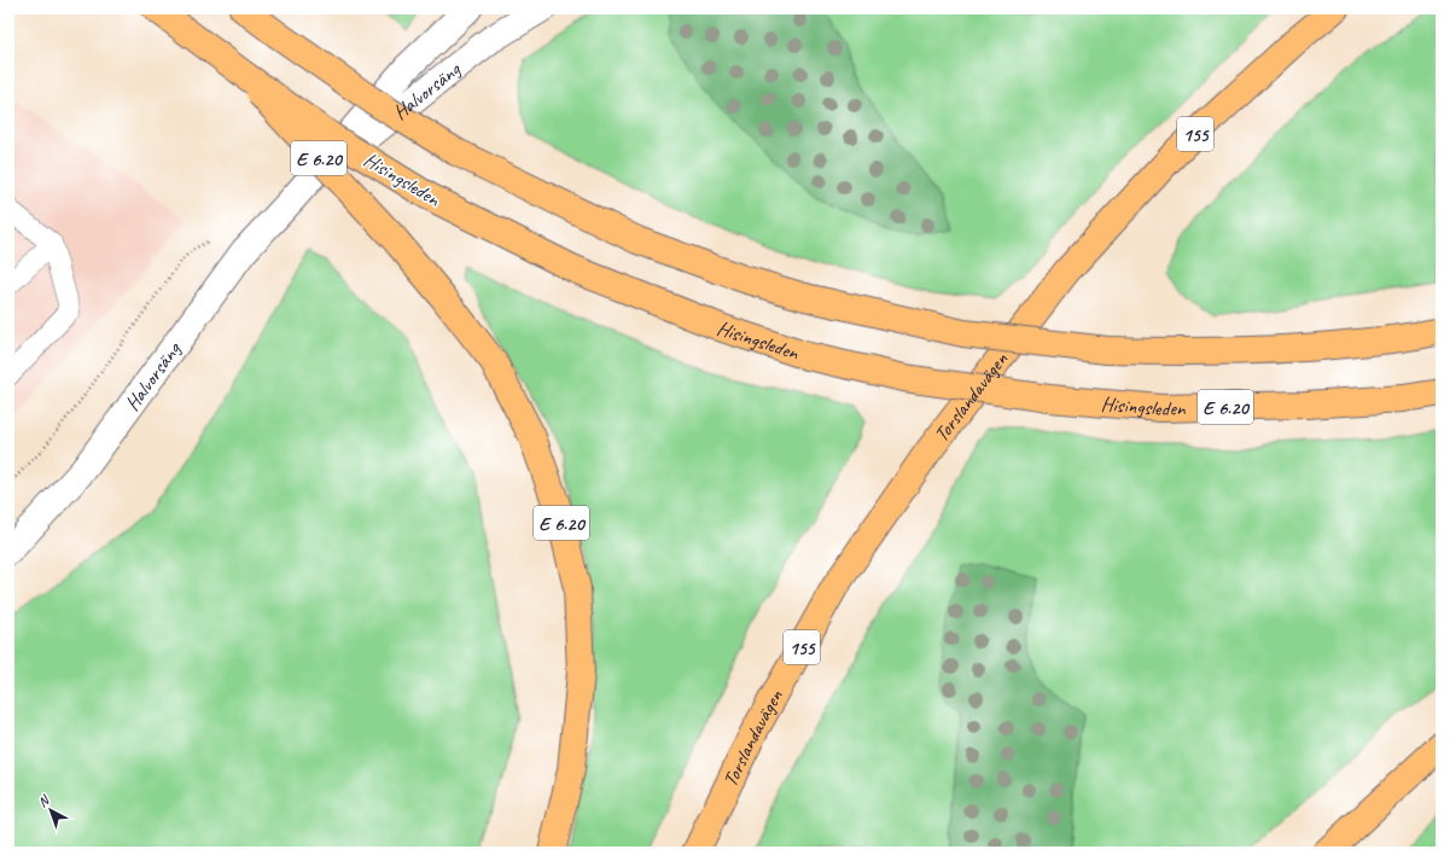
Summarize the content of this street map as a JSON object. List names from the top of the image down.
{
  "streets": {
    "main road": [
      "155",
      "E 6.20",
      "Hisingsleden",
      "Torslandavägen"
    ],
    "street": ["Halvorsäng"]
  },
  "crossings": [
    ["E 6.20", "Hisingsleden"]
  ],
  "north": "top left"
}
